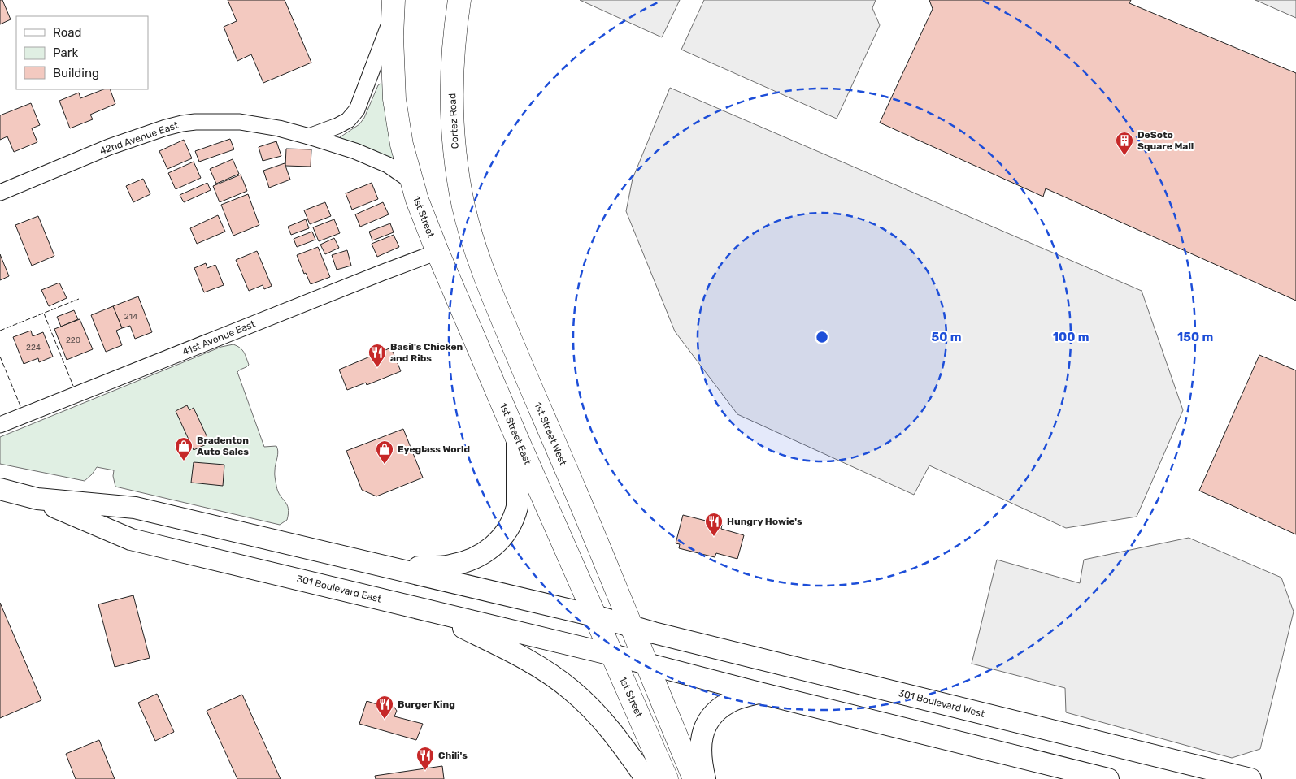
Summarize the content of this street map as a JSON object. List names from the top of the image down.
{
  "streets": {
    "main road": [
      "Cortez Road",
      "1st Street",
      "1st Street East",
      "1st Street West",
      "301 Boulevard East",
      "301 Boulevard West"
    ],
    "street": ["42nd Avenue East", "41st Avenue East"]
  },
  "crossings": [
    ["Cortez Road", "1st Street West"],
    ["42nd Avenue East", "1st Street"],
    ["1st Street", "41st Avenue East"],
    ["1st Street", "1st Street East"],
    ["1st Street", "301 Boulevard East"],
    ["41st Avenue East", "1st Street East"],
    ["1st Street East", "301 Boulevard East"],
    ["1st Street West", "301 Boulevard East"],
    ["1st Street West", "301 Boulevard West"],
    ["301 Boulevard East", "301 Boulevard West"]
  ],
  "places": {
    "building": ["DeSoto Square Mall"],
    "restaurant": [
      "Basil's Chicken and Ribs",
      "Hungry Howie's",
      "Burger King",
      "Chili's"
    ],
    "shop": ["Bradenton Auto Sales", "Eyeglass World"]
  },
  "house_numbers": ["214", "220", "224"],
  "legend": ["Road", "Park", "Building"],
  "rings": ["50 m", "100 m", "150 m"]
}
